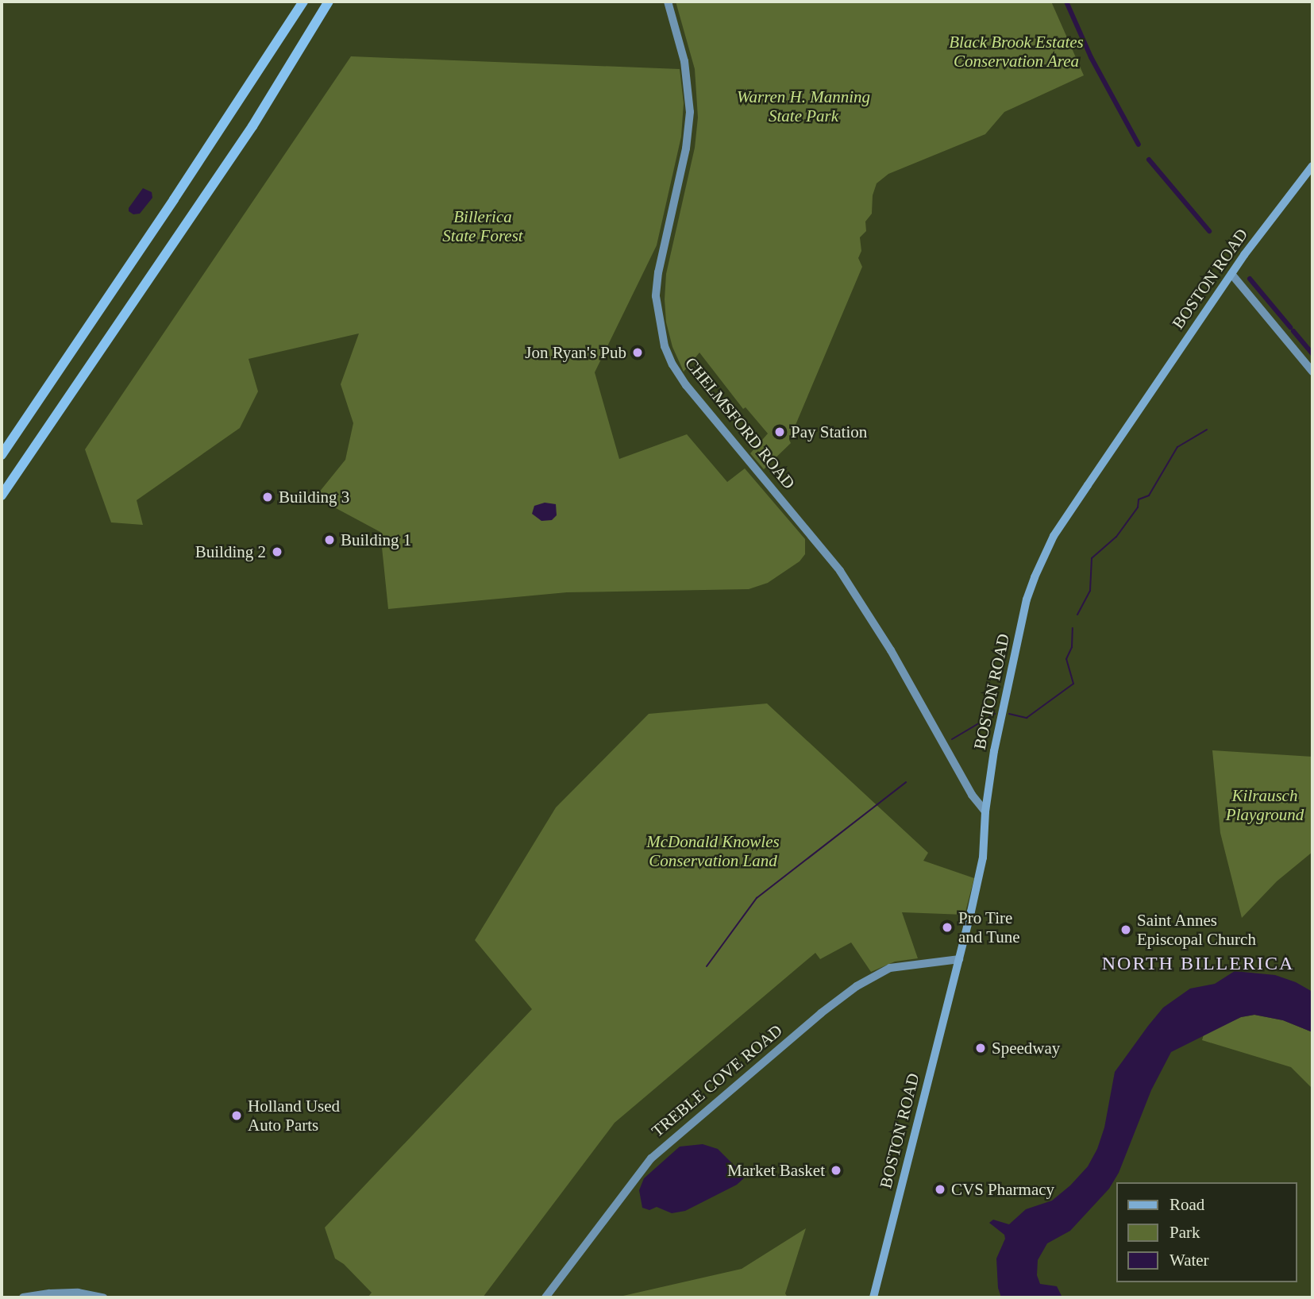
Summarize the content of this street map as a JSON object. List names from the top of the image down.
{
  "streets": {
    "main road": ["BOSTON ROAD", "CHELMSFORD ROAD", "TREBLE COVE ROAD"]
  },
  "crossings": [
    ["BOSTON ROAD", "CHELMSFORD ROAD"],
    ["BOSTON ROAD", "TREBLE COVE ROAD"]
  ],
  "districts": ["NORTH BILLERICA"],
  "parks": [
    "Black Brook Estates Conservation Area",
    "Warren H. Manning State Park",
    "Billerica State Forest",
    "Kilrausch Playground",
    "McDonald Knowles Conservation Land"
  ],
  "places": [
    "Jon Ryan's Pub",
    "Pay Station",
    "Building 3",
    "Building 1",
    "Building 2",
    "Pro Tire and Tune",
    "Saint Annes Episcopal Church",
    "Speedway",
    "Holland Used Auto Parts",
    "Market Basket",
    "CVS Pharmacy"
  ],
  "legend": ["Road", "Park", "Water"]
}
